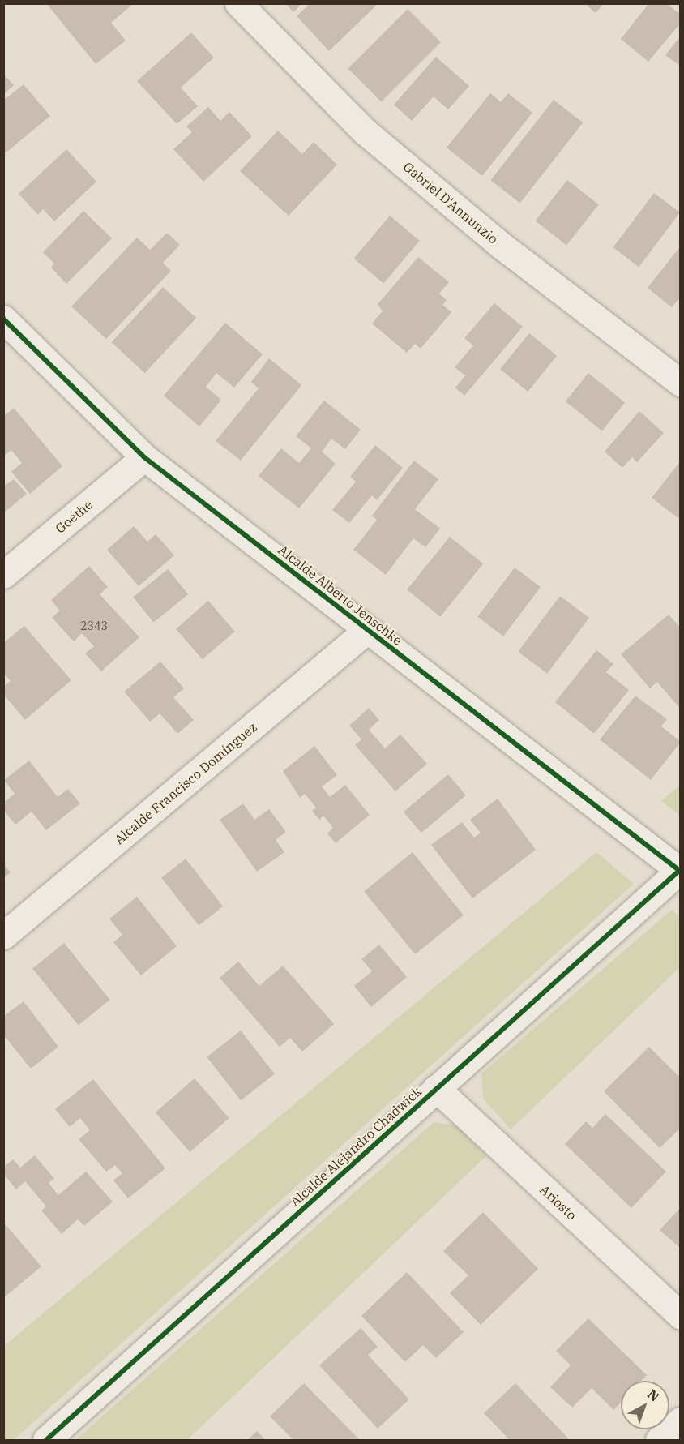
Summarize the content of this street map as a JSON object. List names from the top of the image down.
{
  "streets": {
    "street": [
      "Gabriel D'Annunzio",
      "Goethe",
      "Alcalde Alberto Jenschke",
      "Alcalde Francisco Domínguez",
      "Alcalde Alejandro Chadwick",
      "Ariosto"
    ]
  },
  "crossings": [
    ["Goethe", "Alcalde Alberto Jenschke"],
    ["Alcalde Alberto Jenschke", "Alcalde Francisco Domínguez"],
    ["Alcalde Alberto Jenschke", "Alcalde Alejandro Chadwick"],
    ["Alcalde Alejandro Chadwick", "Ariosto"]
  ],
  "house_numbers": ["2343"],
  "north": "top right"
}
